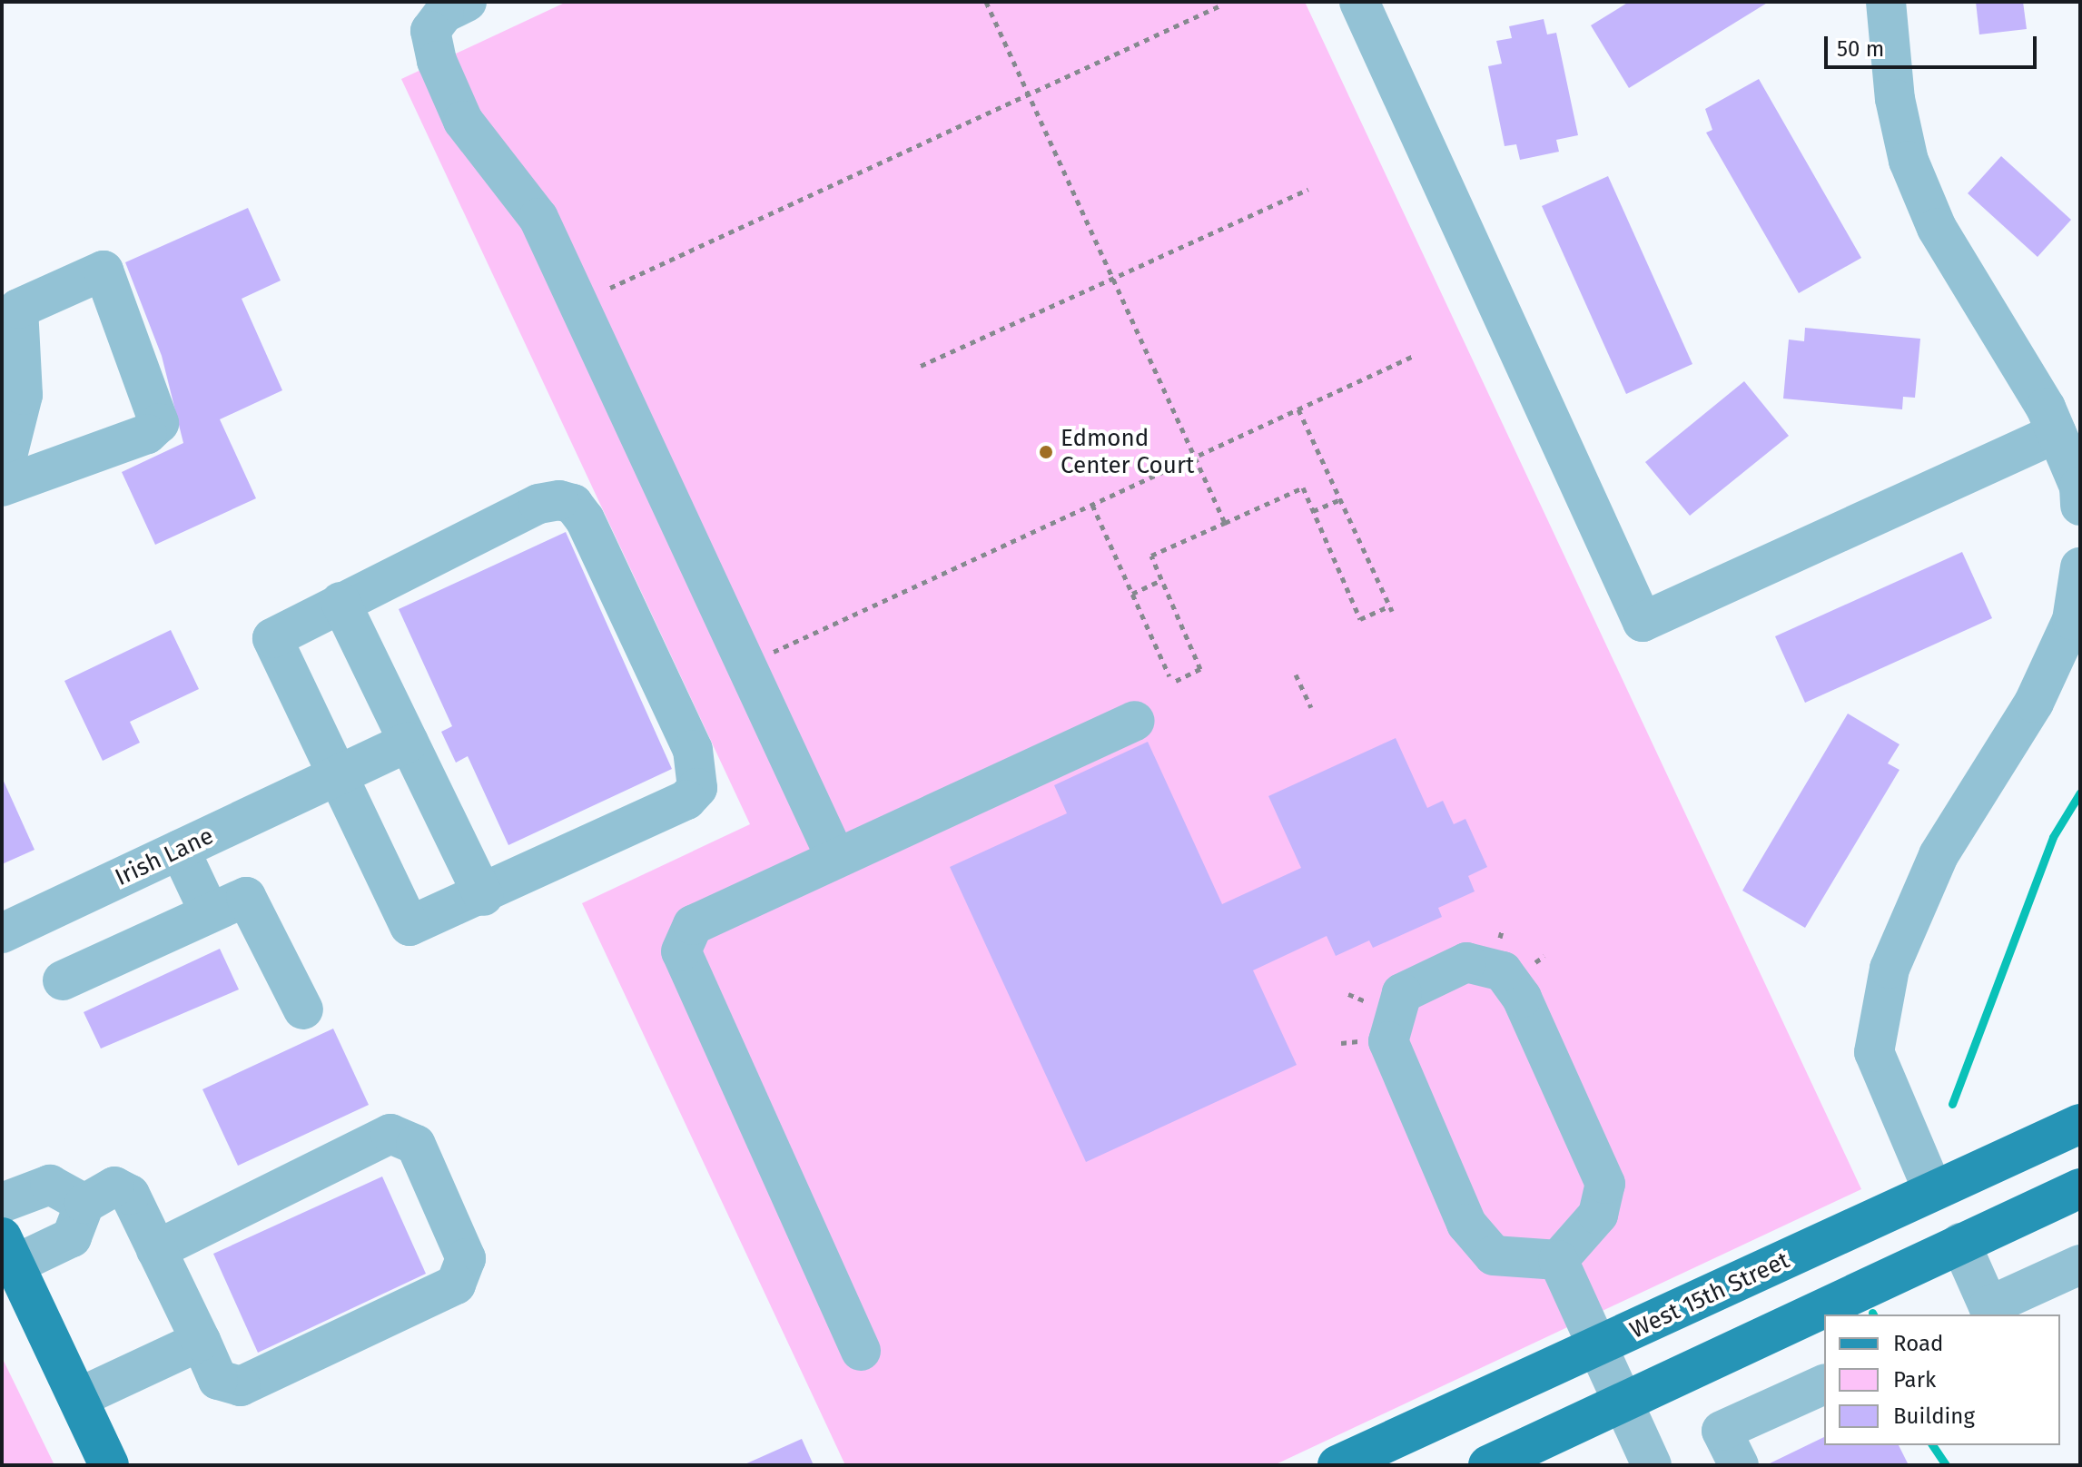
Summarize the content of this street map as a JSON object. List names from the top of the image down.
{
  "streets": {
    "main road": ["West 15th Street"],
    "street": ["Irish Lane"]
  },
  "places": ["Edmond Center Court"],
  "legend": ["Road", "Park", "Building"],
  "scale_bar": "50 m"
}
